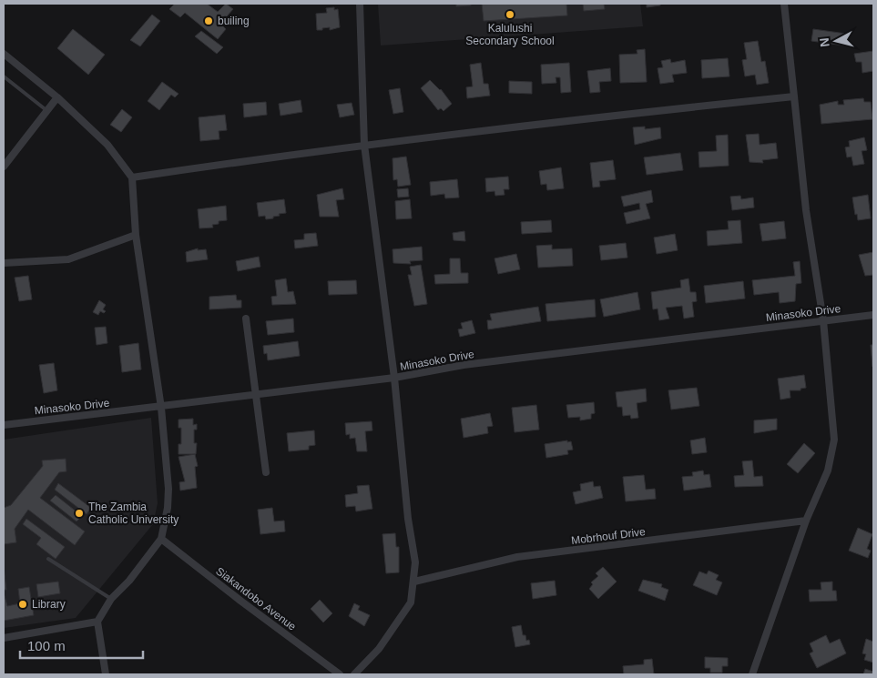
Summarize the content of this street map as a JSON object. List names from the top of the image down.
{
  "streets": {
    "street": ["Minasoko Drive", "Mobrhouf Drive", "Siakandobo Avenue"]
  },
  "places": [
    "Kalulushi Secondary School",
    "builing",
    "The Zambia Catholic University",
    "Library"
  ],
  "scale_bar": "100 m",
  "north": "left"
}
